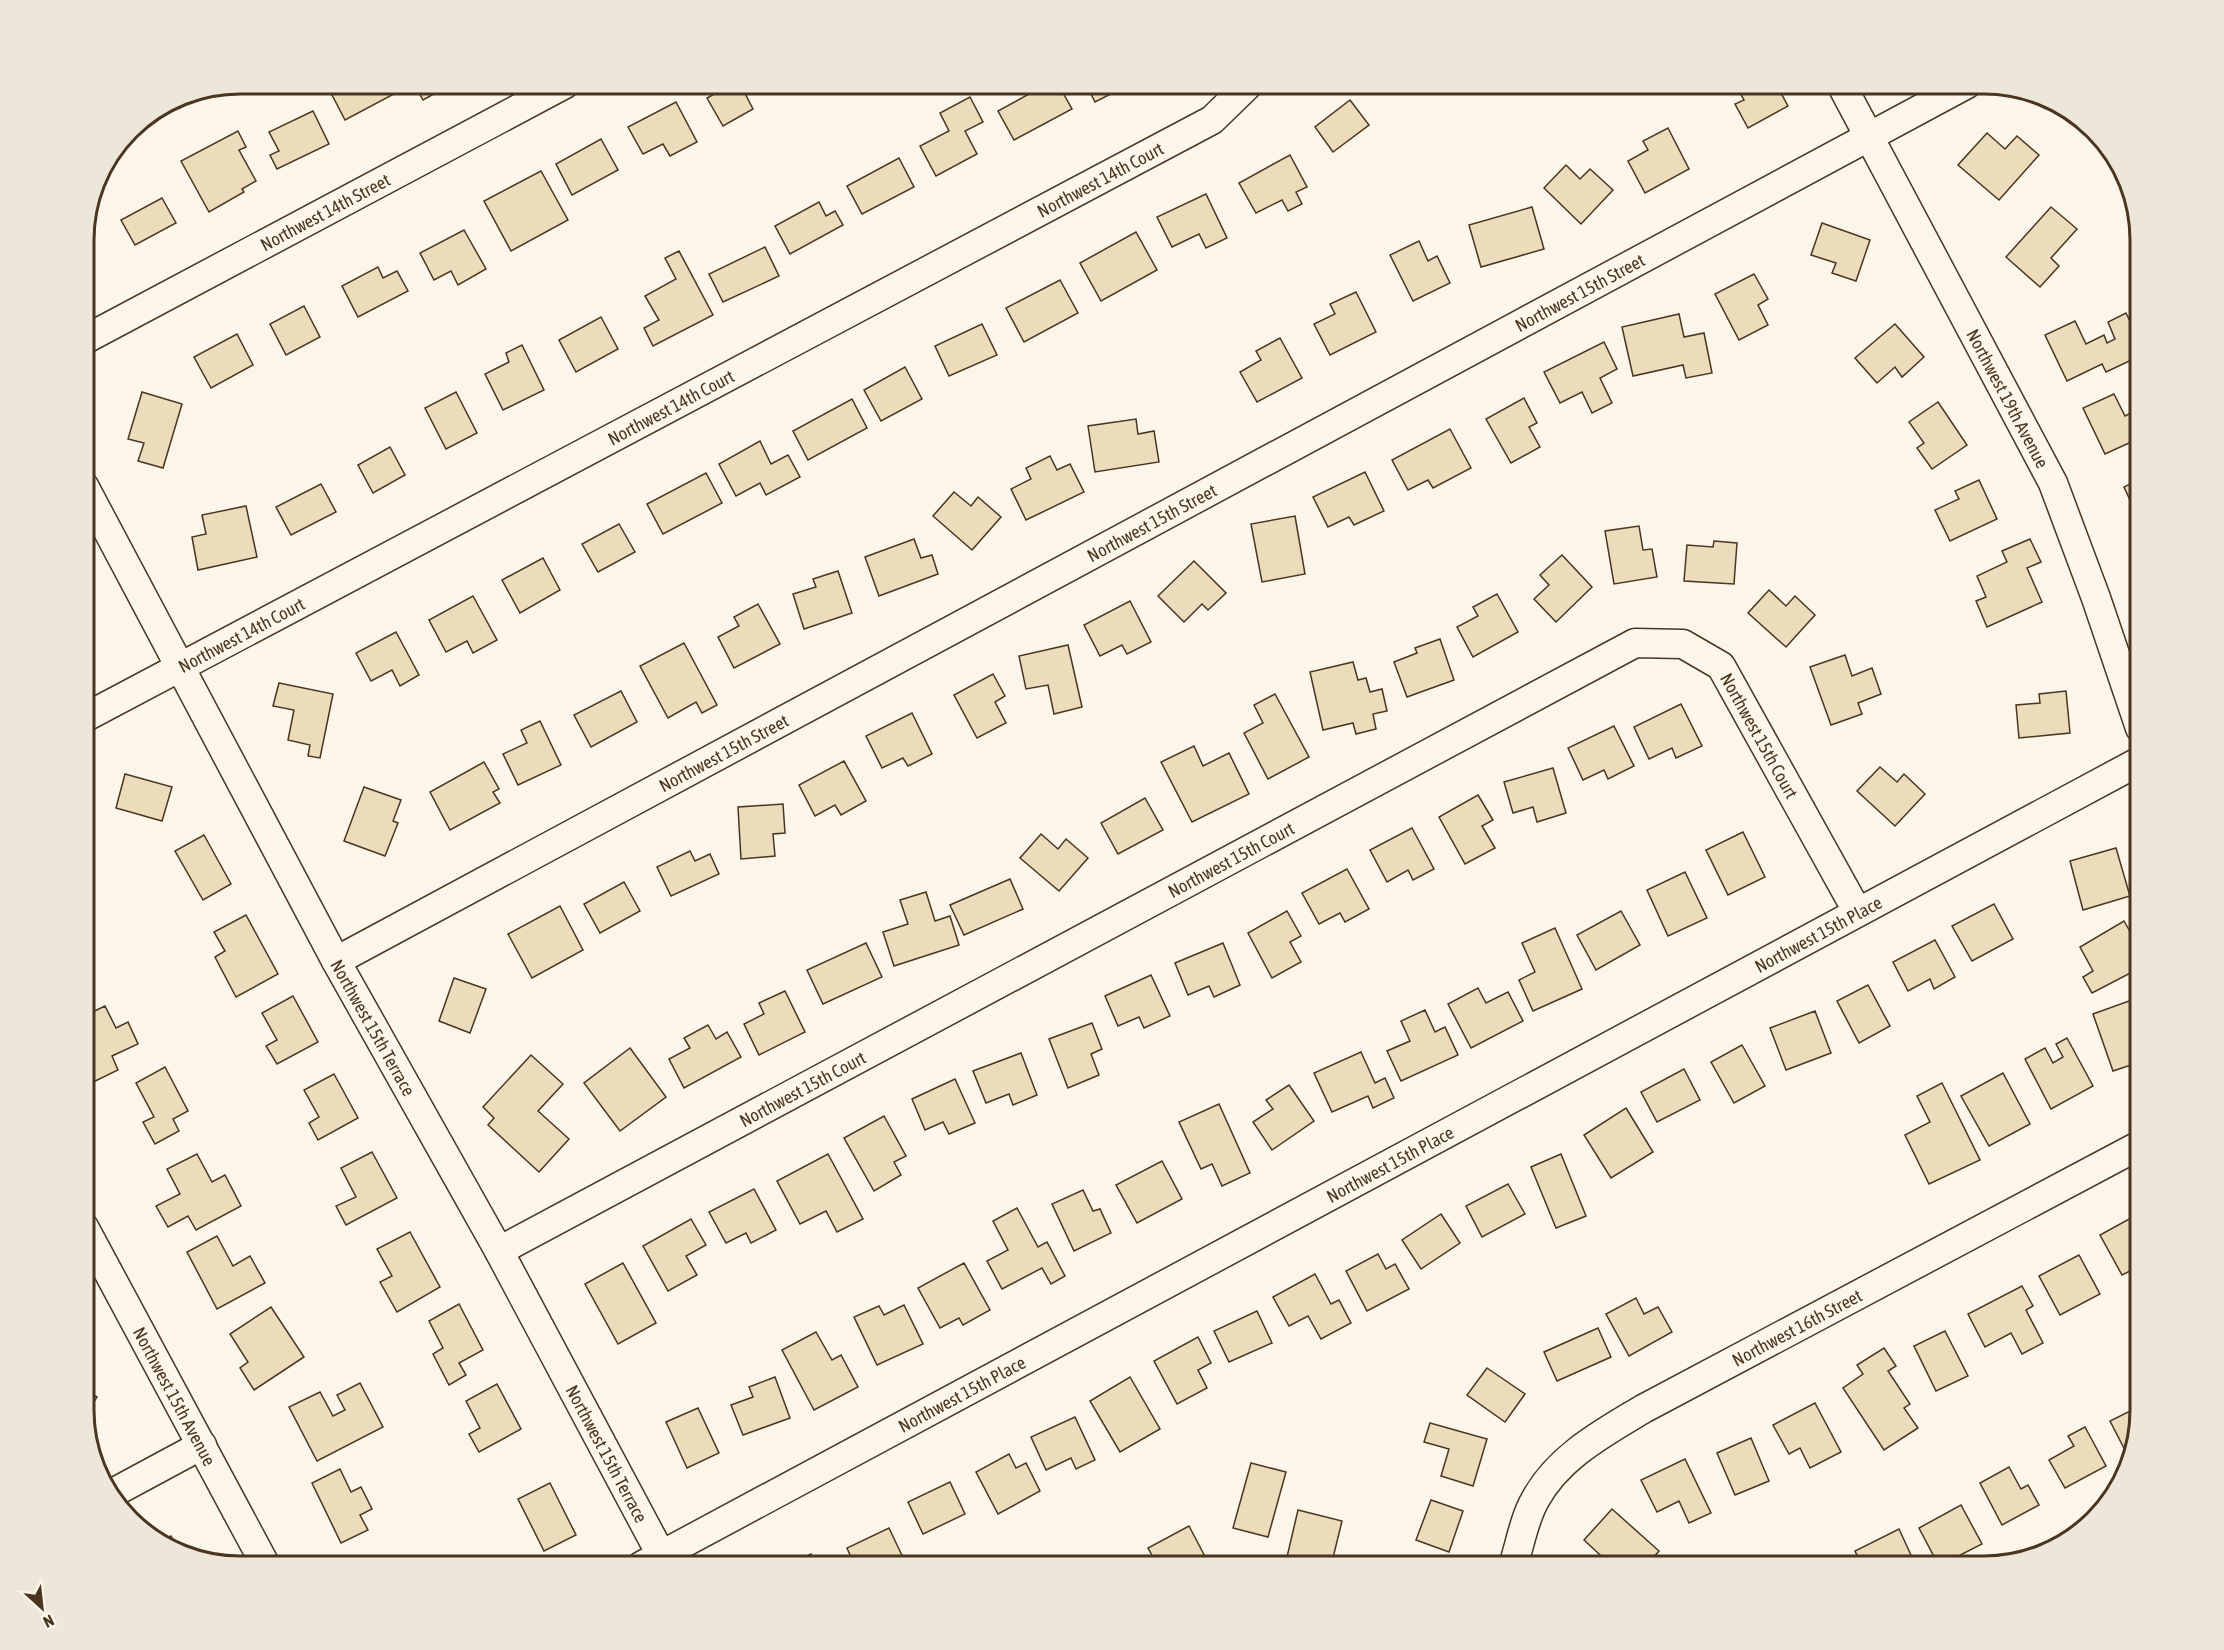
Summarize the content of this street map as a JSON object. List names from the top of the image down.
{
  "streets": {
    "street": [
      "Northwest 14th Court",
      "Northwest 14th Street",
      "Northwest 15th Street",
      "Northwest 19th Avenue",
      "Northwest 15th Court",
      "Northwest 15th Place",
      "Northwest 15th Terrace",
      "Northwest 16th Street",
      "Northwest 15th Avenue"
    ]
  },
  "crossings": [
    ["Northwest 14th Court", "Northwest 15th Terrace"],
    ["Northwest 15th Street", "Northwest 19th Avenue"],
    ["Northwest 15th Street", "Northwest 15th Terrace"],
    ["Northwest 15th Court", "Northwest 15th Place"],
    ["Northwest 15th Court", "Northwest 15th Terrace"]
  ],
  "north": "bottom right"
}
